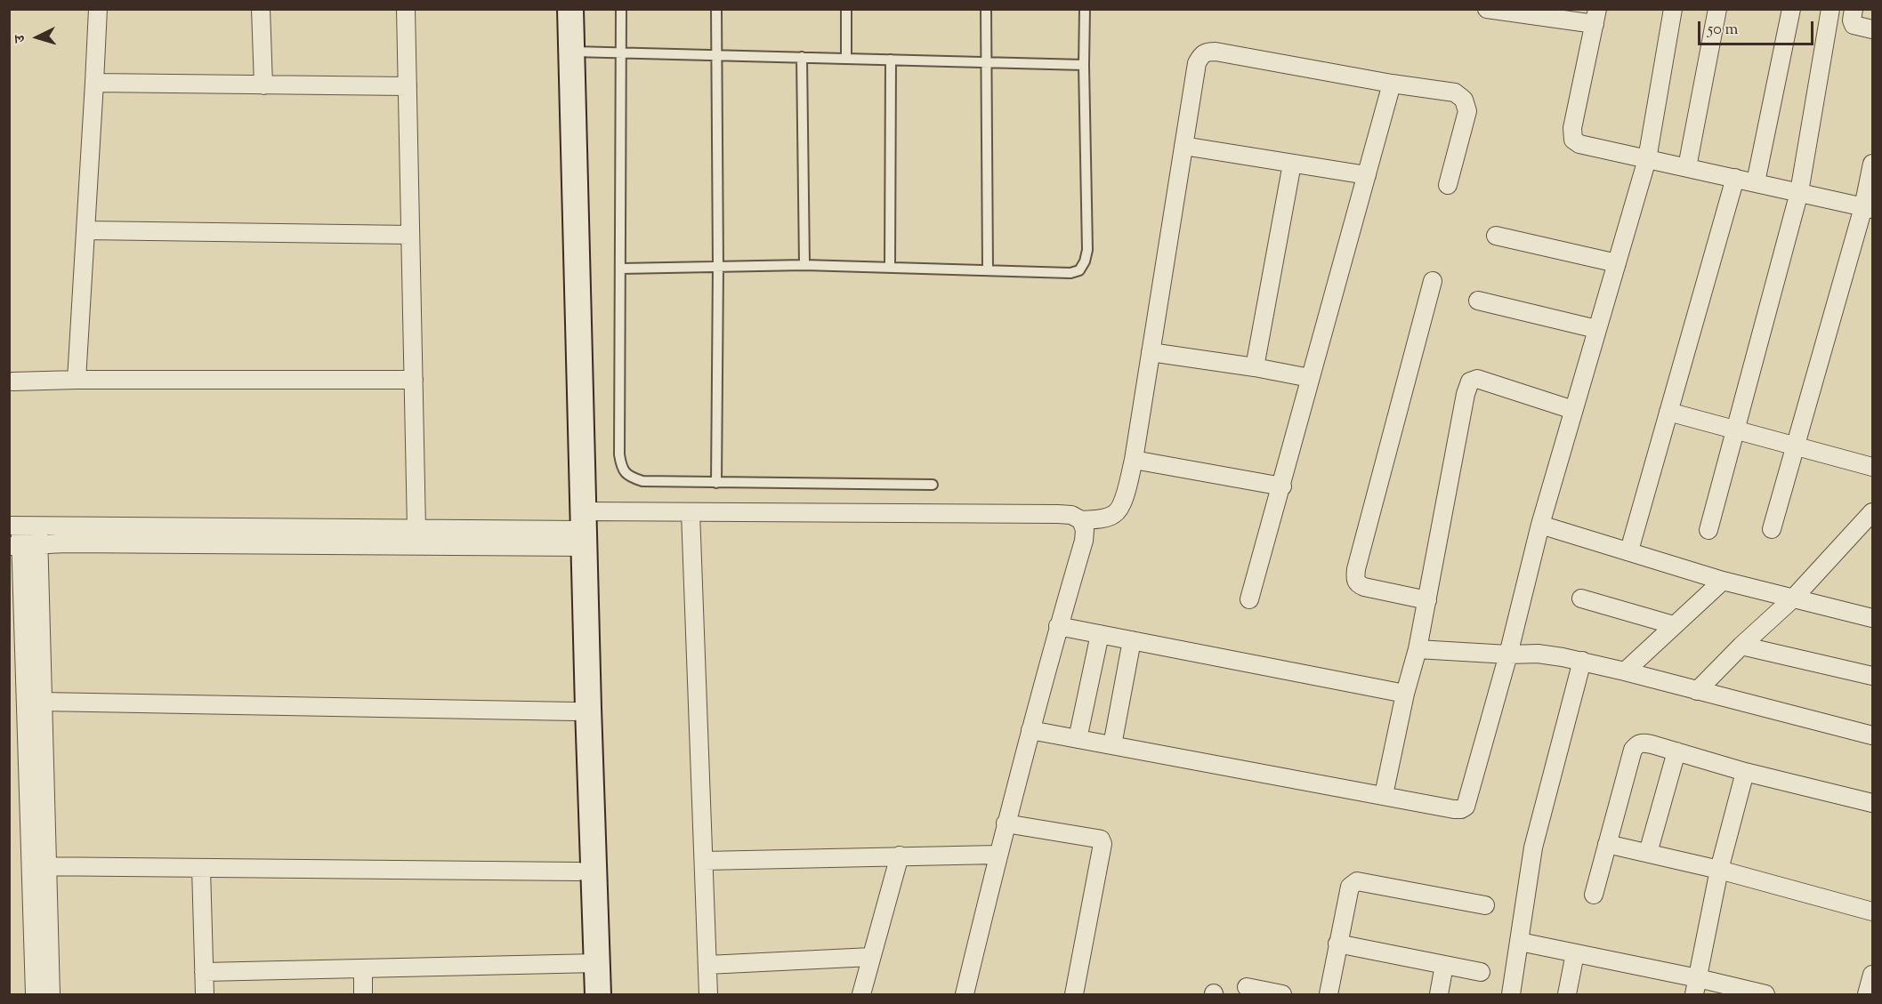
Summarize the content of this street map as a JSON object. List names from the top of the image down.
{
  "scale_bar": "50 m",
  "north": "left"
}
